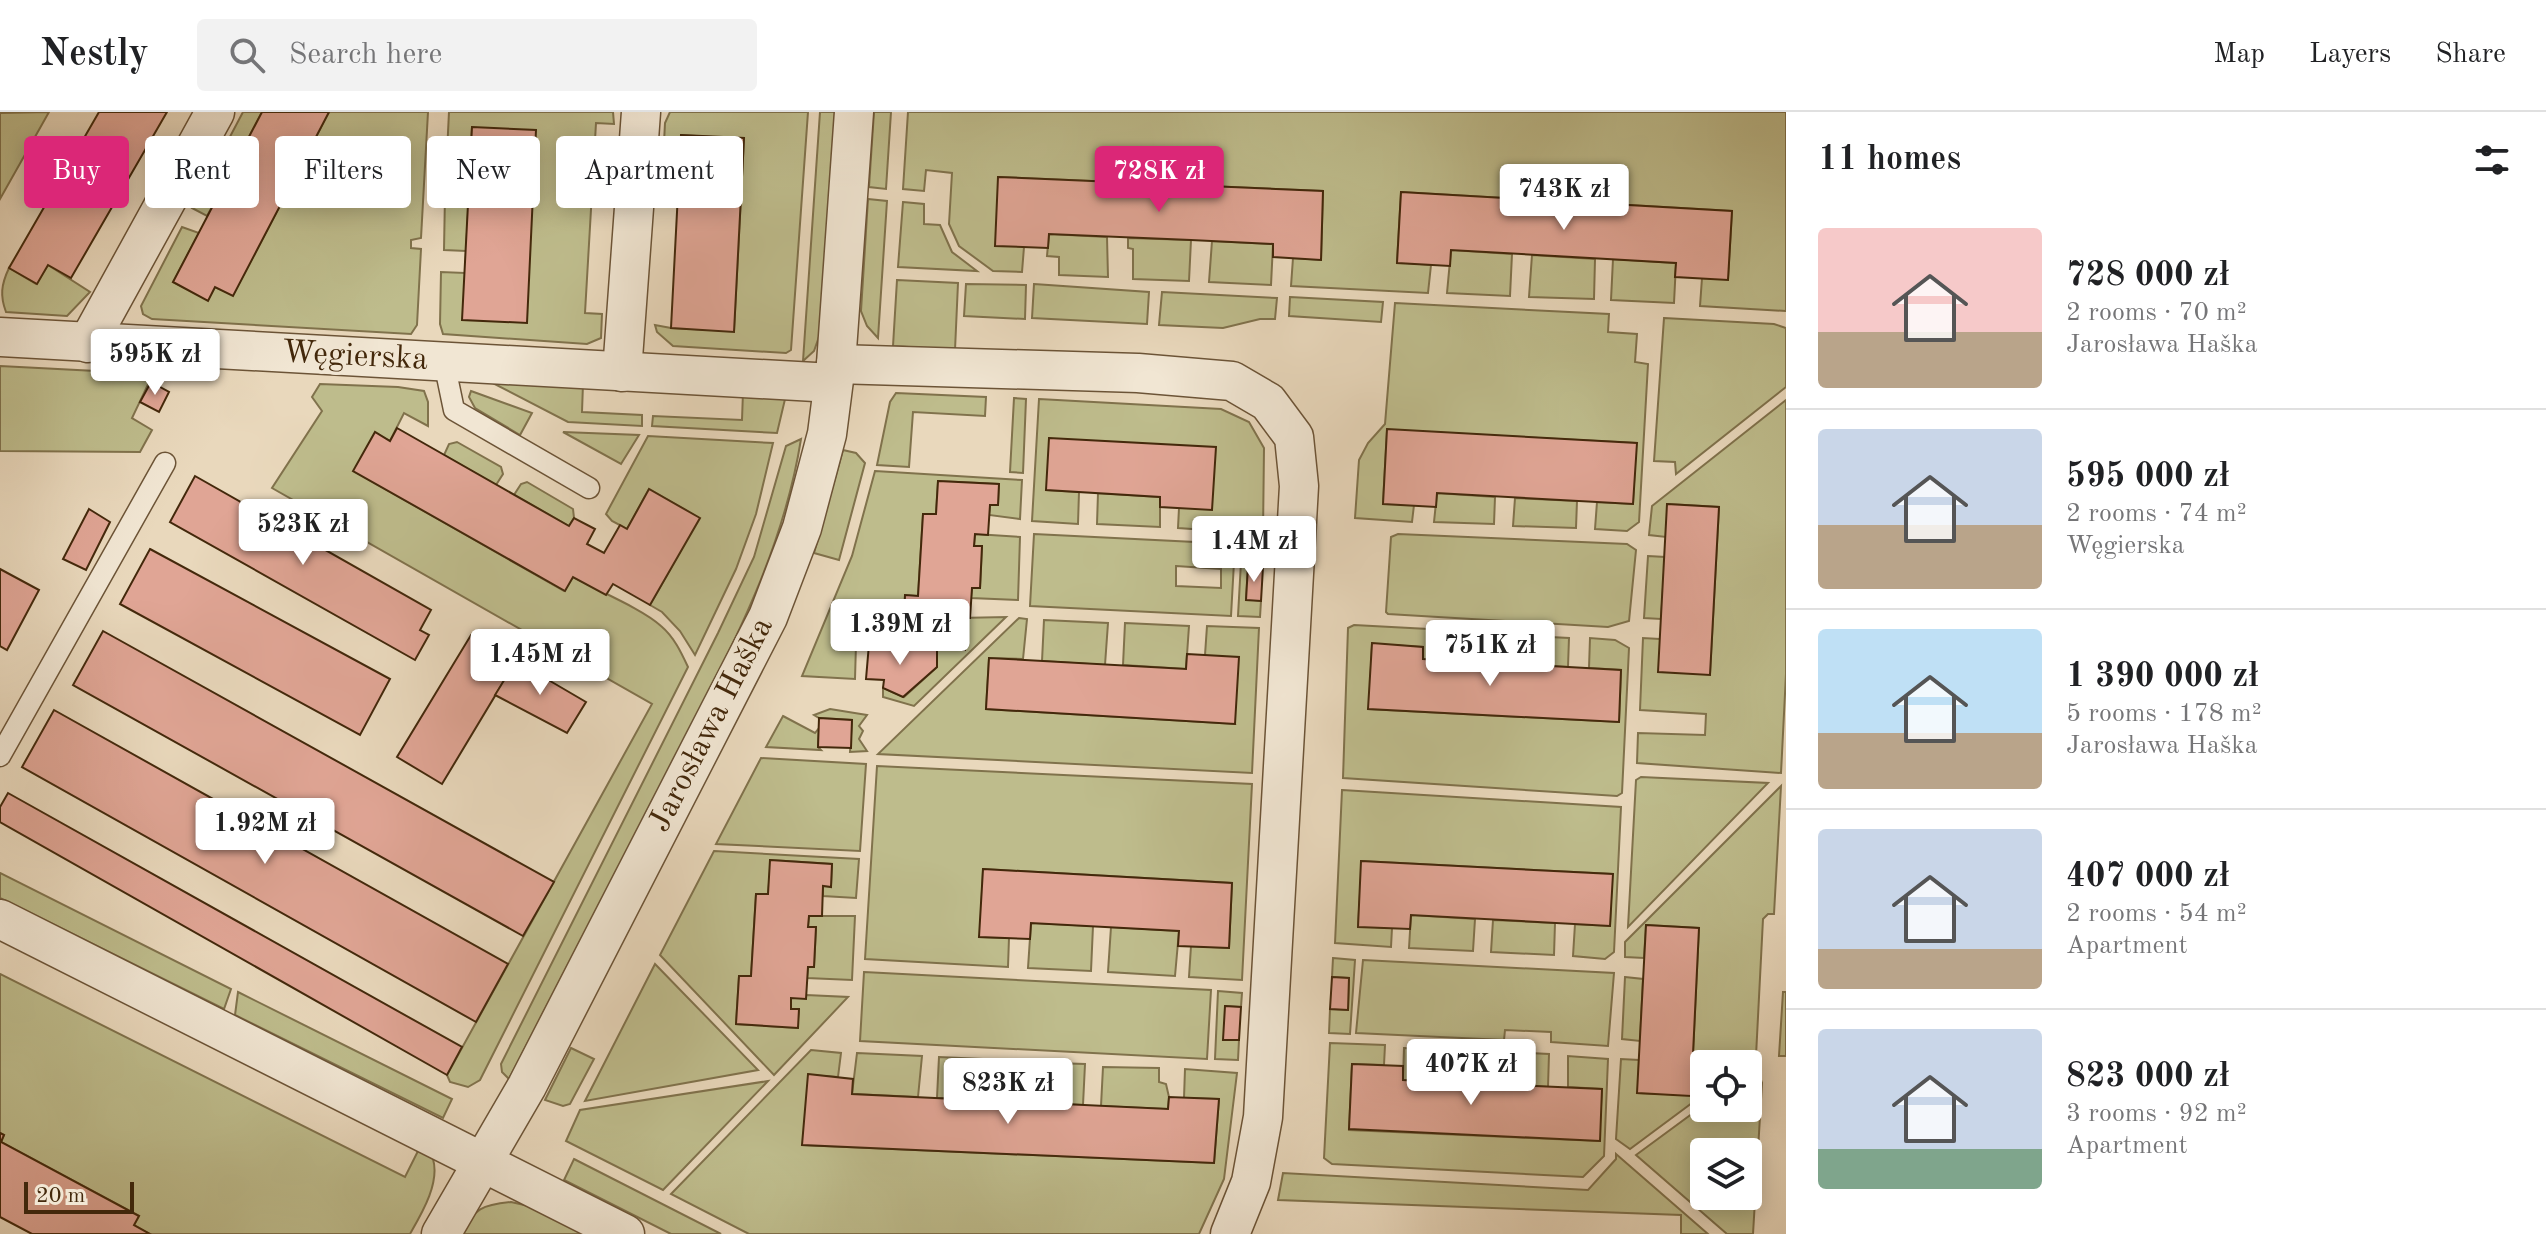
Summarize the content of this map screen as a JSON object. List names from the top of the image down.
{
  "streets": {
    "street": ["Węgierska", "Jarosława Haška"]
  },
  "crossings": [
    ["Węgierska", "Jarosława Haška"]
  ],
  "scale_bar": "20 m",
  "page": {
    "header": "Nestly",
    "search": "Search here",
    "nav": ["Map", "Layers", "Share"],
    "heading": "11 homes",
    "chip": [
      "Buy",
      "Rent",
      "Filters",
      "New",
      "Apartment"
    ],
    "price": [
      "728K zł",
      "743K zł",
      "595K zł",
      "523K zł",
      "1.4M zł",
      "1.39M zł",
      "751K zł",
      "1.45M zł",
      "1.92M zł",
      "407K zł",
      "823K zł"
    ],
    "list": [
      {
        "name": "728 000 zł",
        "note": "2 rooms · 70 m² · Jarosława Haška"
      },
      {
        "name": "595 000 zł",
        "note": "2 rooms · 74 m² · Węgierska"
      },
      {
        "name": "1 390 000 zł",
        "note": "5 rooms · 178 m² · Jarosława Haška"
      },
      {
        "name": "407 000 zł",
        "note": "2 rooms · 54 m² · Apartment"
      },
      {
        "name": "823 000 zł",
        "note": "3 rooms · 92 m² · Apartment"
      }
    ],
    "scale": "20 m"
  }
}
